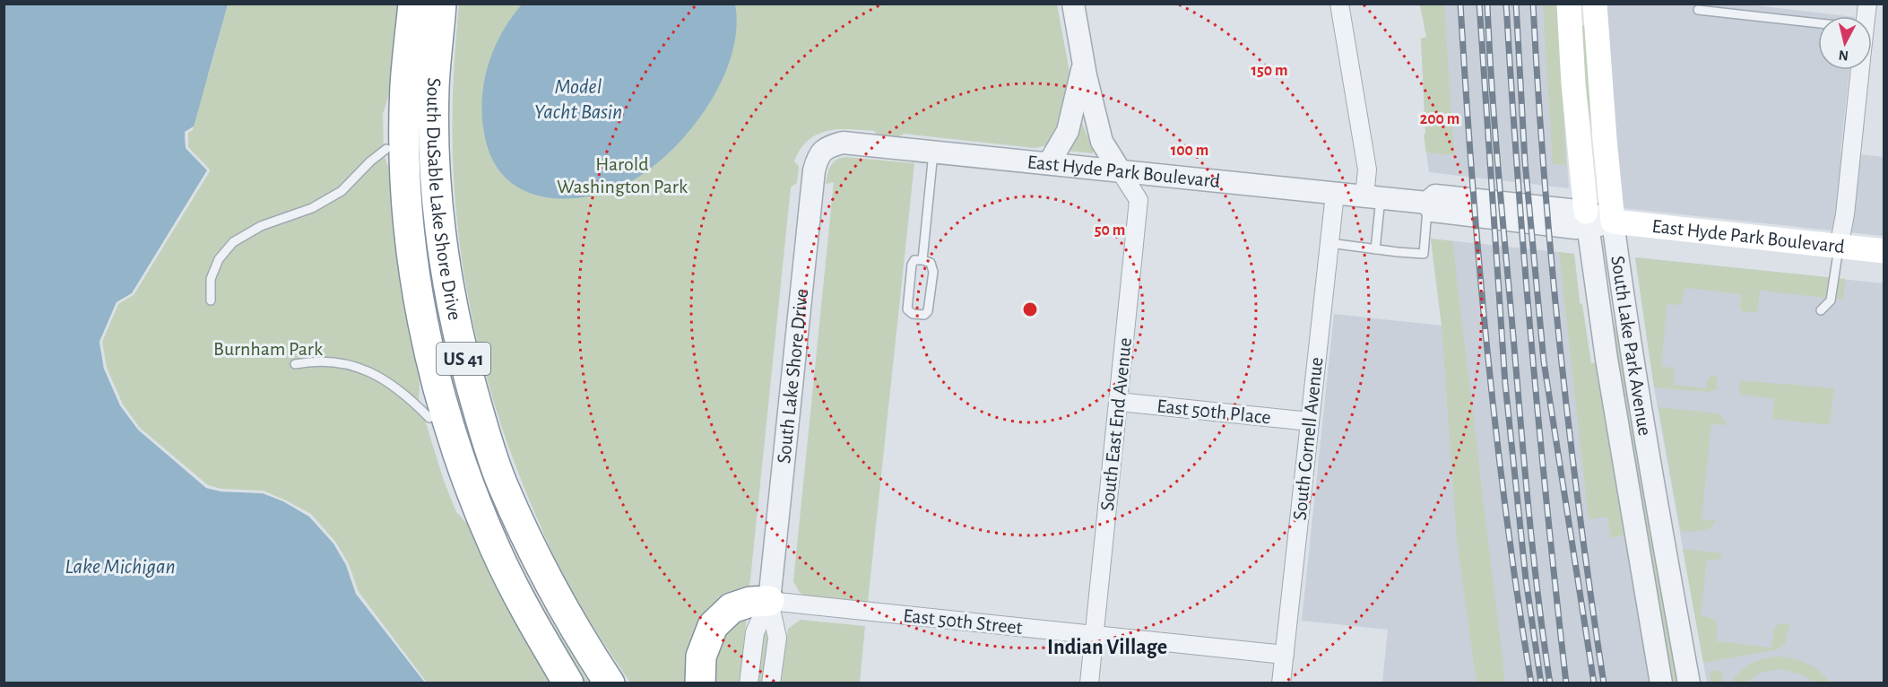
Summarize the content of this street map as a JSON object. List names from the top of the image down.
{
  "streets": {
    "highway": ["South DuSable Lake Shore Drive", "US 41"],
    "main road": ["East Hyde Park Boulevard", "South Lake Park Avenue"],
    "street": [
      "South Lake Shore Drive",
      "East 50th Place",
      "South East End Avenue",
      "South Cornell Avenue",
      "East 50th Street"
    ]
  },
  "crossings": [
    ["East Hyde Park Boulevard", "South Lake Park Avenue"],
    ["East Hyde Park Boulevard", "South Lake Shore Drive"],
    ["East Hyde Park Boulevard", "South East End Avenue"],
    ["East Hyde Park Boulevard", "South Cornell Avenue"],
    ["South Lake Shore Drive", "East 50th Street"],
    ["East 50th Place", "South East End Avenue"],
    ["East 50th Place", "South Cornell Avenue"],
    ["South East End Avenue", "East 50th Street"],
    ["South Cornell Avenue", "East 50th Street"]
  ],
  "districts": ["Indian Village"],
  "water": ["Model Yacht Basin", "Lake Michigan"],
  "parks": ["Harold Washington Park", "Burnham Park"],
  "north": "bottom",
  "rings": [
    "150 m",
    "200 m",
    "100 m",
    "50 m"
  ]
}
